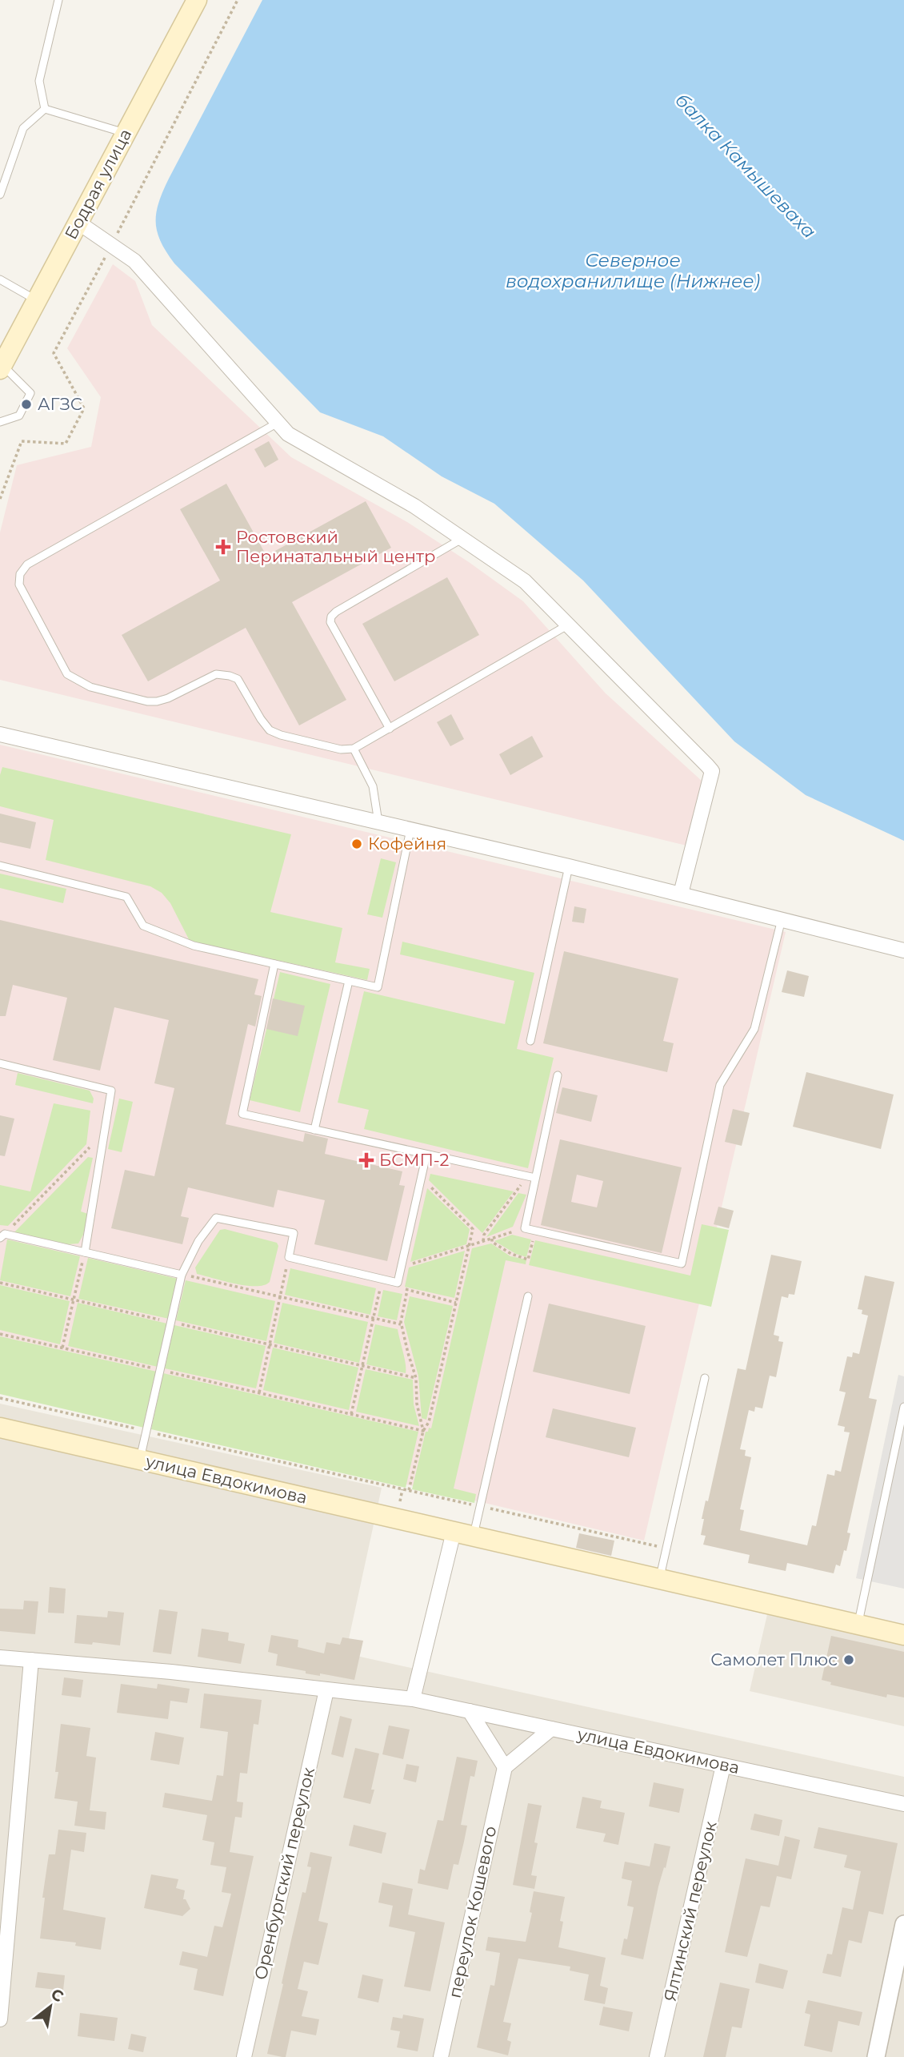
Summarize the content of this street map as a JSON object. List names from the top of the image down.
{
  "streets": {
    "main road": ["Бодрая улица", "улица Евдокимова"],
    "street": ["Оренбургский переулок", "Ялтинский переулок", "переулок Кошевого"]
  },
  "crossings": [
    ["улица Евдокимова", "Оренбургский переулок"],
    ["улица Евдокимова", "Ялтинский переулок"]
  ],
  "water": ["балка Камышеваха", "Северное водохранилище (Нижнее)"],
  "places": {
    "other": ["АГЗС", "Кофейня", "Самолет Плюс"],
    "health": ["Ростовский Перинатальный центр", "БСМП-2"]
  },
  "north": "top right"
}
